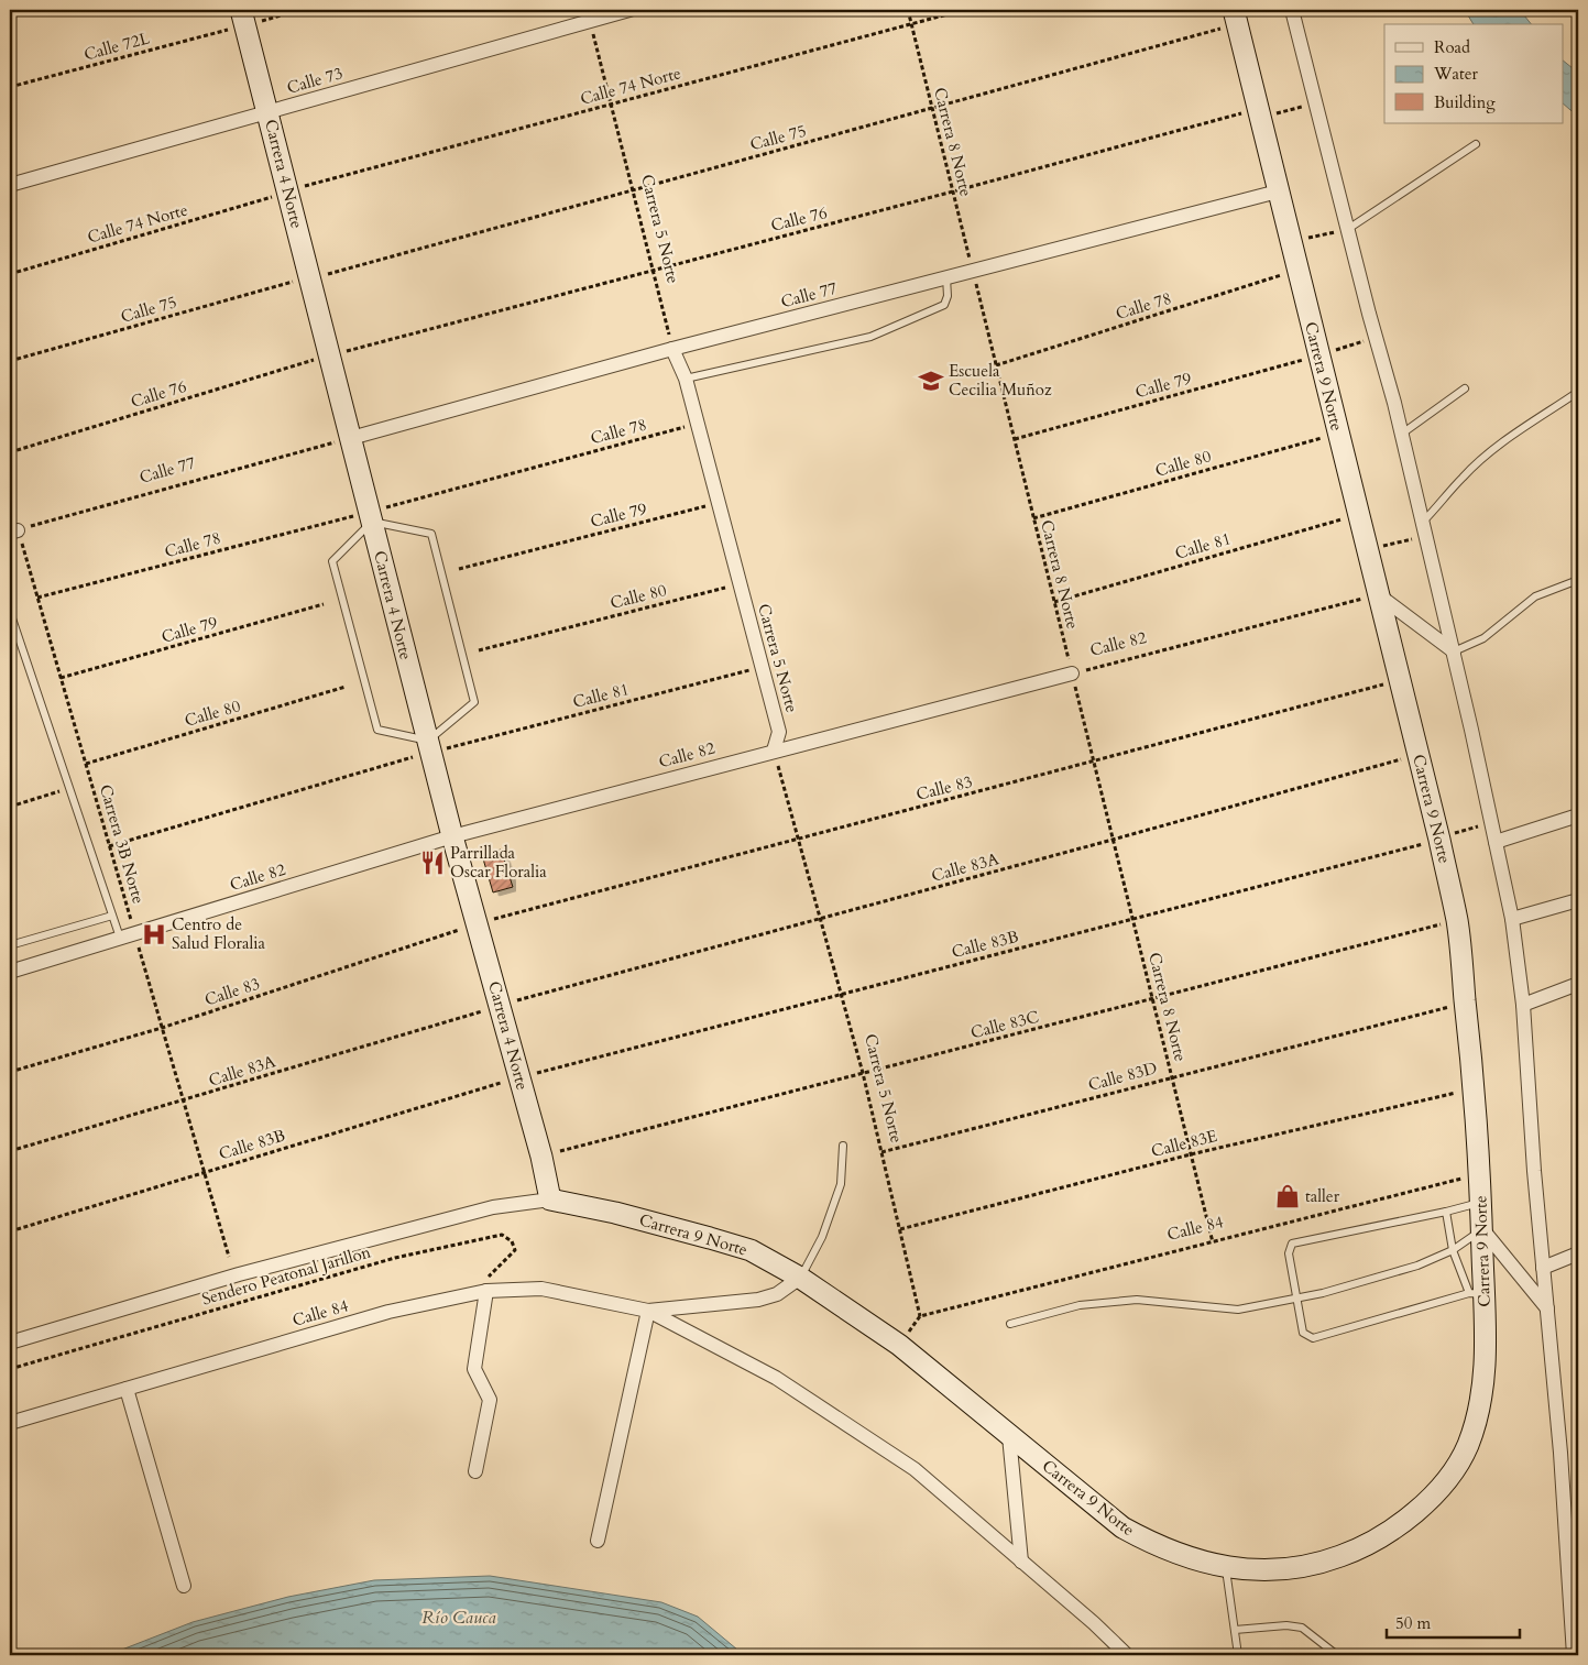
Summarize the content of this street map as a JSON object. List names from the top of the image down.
{
  "streets": {
    "street": [
      "Calle 73",
      "Carrera 4 Norte",
      "Carrera 5 Norte",
      "Calle 77",
      "Carrera 9 Norte",
      "Calle 82",
      "Calle 84"
    ],
    "path": [
      "Calle 72L",
      "Calle 74 Norte",
      "Calle 75",
      "Carrera 8 Norte",
      "Calle 76",
      "Calle 78",
      "Calle 79",
      "Calle 80",
      "Calle 81",
      "Calle 83",
      "Carrera 3B Norte",
      "Calle 83A",
      "Calle 83B",
      "Calle 83C",
      "Calle 83D",
      "Calle 83E",
      "Sendero Peatonal Jarillon"
    ]
  },
  "crossings": [
    ["Calle 73", "Carrera 4 Norte"],
    ["Calle 73", "Carrera 5 Norte"],
    ["Calle 74 Norte", "Carrera 8 Norte"],
    ["Calle 74 Norte", "Carrera 5 Norte"],
    ["Calle 75", "Carrera 8 Norte"],
    ["Calle 75", "Carrera 5 Norte"],
    ["Calle 75", "Carrera 9 Norte"],
    ["Carrera 8 Norte", "Calle 76"],
    ["Carrera 8 Norte", "Calle 77"],
    ["Carrera 8 Norte", "Calle 78"],
    ["Carrera 8 Norte", "Calle 79"],
    ["Carrera 8 Norte", "Calle 80"],
    ["Carrera 8 Norte", "Calle 81"],
    ["Carrera 8 Norte", "Calle 82"],
    ["Carrera 8 Norte", "Calle 83"],
    ["Carrera 8 Norte", "Calle 83A"],
    ["Carrera 8 Norte", "Calle 83B"],
    ["Carrera 8 Norte", "Calle 83C"],
    ["Carrera 8 Norte", "Calle 83D"],
    ["Carrera 8 Norte", "Calle 83E"],
    ["Carrera 8 Norte", "Calle 84"],
    ["Carrera 4 Norte", "Calle 77"],
    ["Carrera 4 Norte", "Calle 78"],
    ["Carrera 4 Norte", "Carrera 9 Norte"],
    ["Carrera 4 Norte", "Calle 81"],
    ["Carrera 4 Norte", "Calle 82"],
    ["Calle 76", "Carrera 5 Norte"],
    ["Calle 76", "Carrera 9 Norte"],
    ["Carrera 5 Norte", "Calle 77"],
    ["Carrera 5 Norte", "Calle 78"],
    ["Carrera 5 Norte", "Calle 79"],
    ["Carrera 5 Norte", "Calle 80"],
    ["Carrera 5 Norte", "Calle 81"],
    ["Carrera 5 Norte", "Calle 82"],
    ["Carrera 5 Norte", "Calle 83"],
    ["Carrera 5 Norte", "Calle 83A"],
    ["Carrera 5 Norte", "Calle 83B"],
    ["Carrera 5 Norte", "Calle 83C"],
    ["Carrera 5 Norte", "Calle 83D"],
    ["Carrera 5 Norte", "Calle 83E"],
    ["Carrera 5 Norte", "Calle 84"],
    ["Calle 77", "Carrera 9 Norte"],
    ["Calle 77", "Carrera 3B Norte"],
    ["Calle 78", "Carrera 9 Norte"],
    ["Calle 78", "Carrera 3B Norte"],
    ["Carrera 9 Norte", "Calle 79"],
    ["Carrera 9 Norte", "Calle 80"],
    ["Carrera 9 Norte", "Calle 81"],
    ["Carrera 9 Norte", "Calle 82"],
    ["Carrera 9 Norte", "Calle 83"],
    ["Carrera 9 Norte", "Calle 83A"],
    ["Carrera 9 Norte", "Calle 83B"],
    ["Carrera 9 Norte", "Calle 83C"],
    ["Carrera 9 Norte", "Calle 83D"],
    ["Carrera 9 Norte", "Calle 83E"],
    ["Carrera 9 Norte", "Calle 84"],
    ["Calle 79", "Carrera 3B Norte"],
    ["Calle 80", "Carrera 3B Norte"],
    ["Calle 82", "Carrera 3B Norte"],
    ["Calle 83", "Carrera 3B Norte"],
    ["Carrera 3B Norte", "Calle 83A"],
    ["Carrera 3B Norte", "Calle 83B"],
    ["Calle 84", "Sendero Peatonal Jarillon"]
  ],
  "water": ["Río Cauca"],
  "places": {
    "school or university": ["Escuela Cecilia Muñoz"],
    "restaurant": ["Parrillada Oscar Floralia"],
    "hospital": ["Centro de Salud Floralia"],
    "shop": ["taller"]
  },
  "legend": ["Road", "Water", "Building"],
  "scale_bar": "50 m"
}
